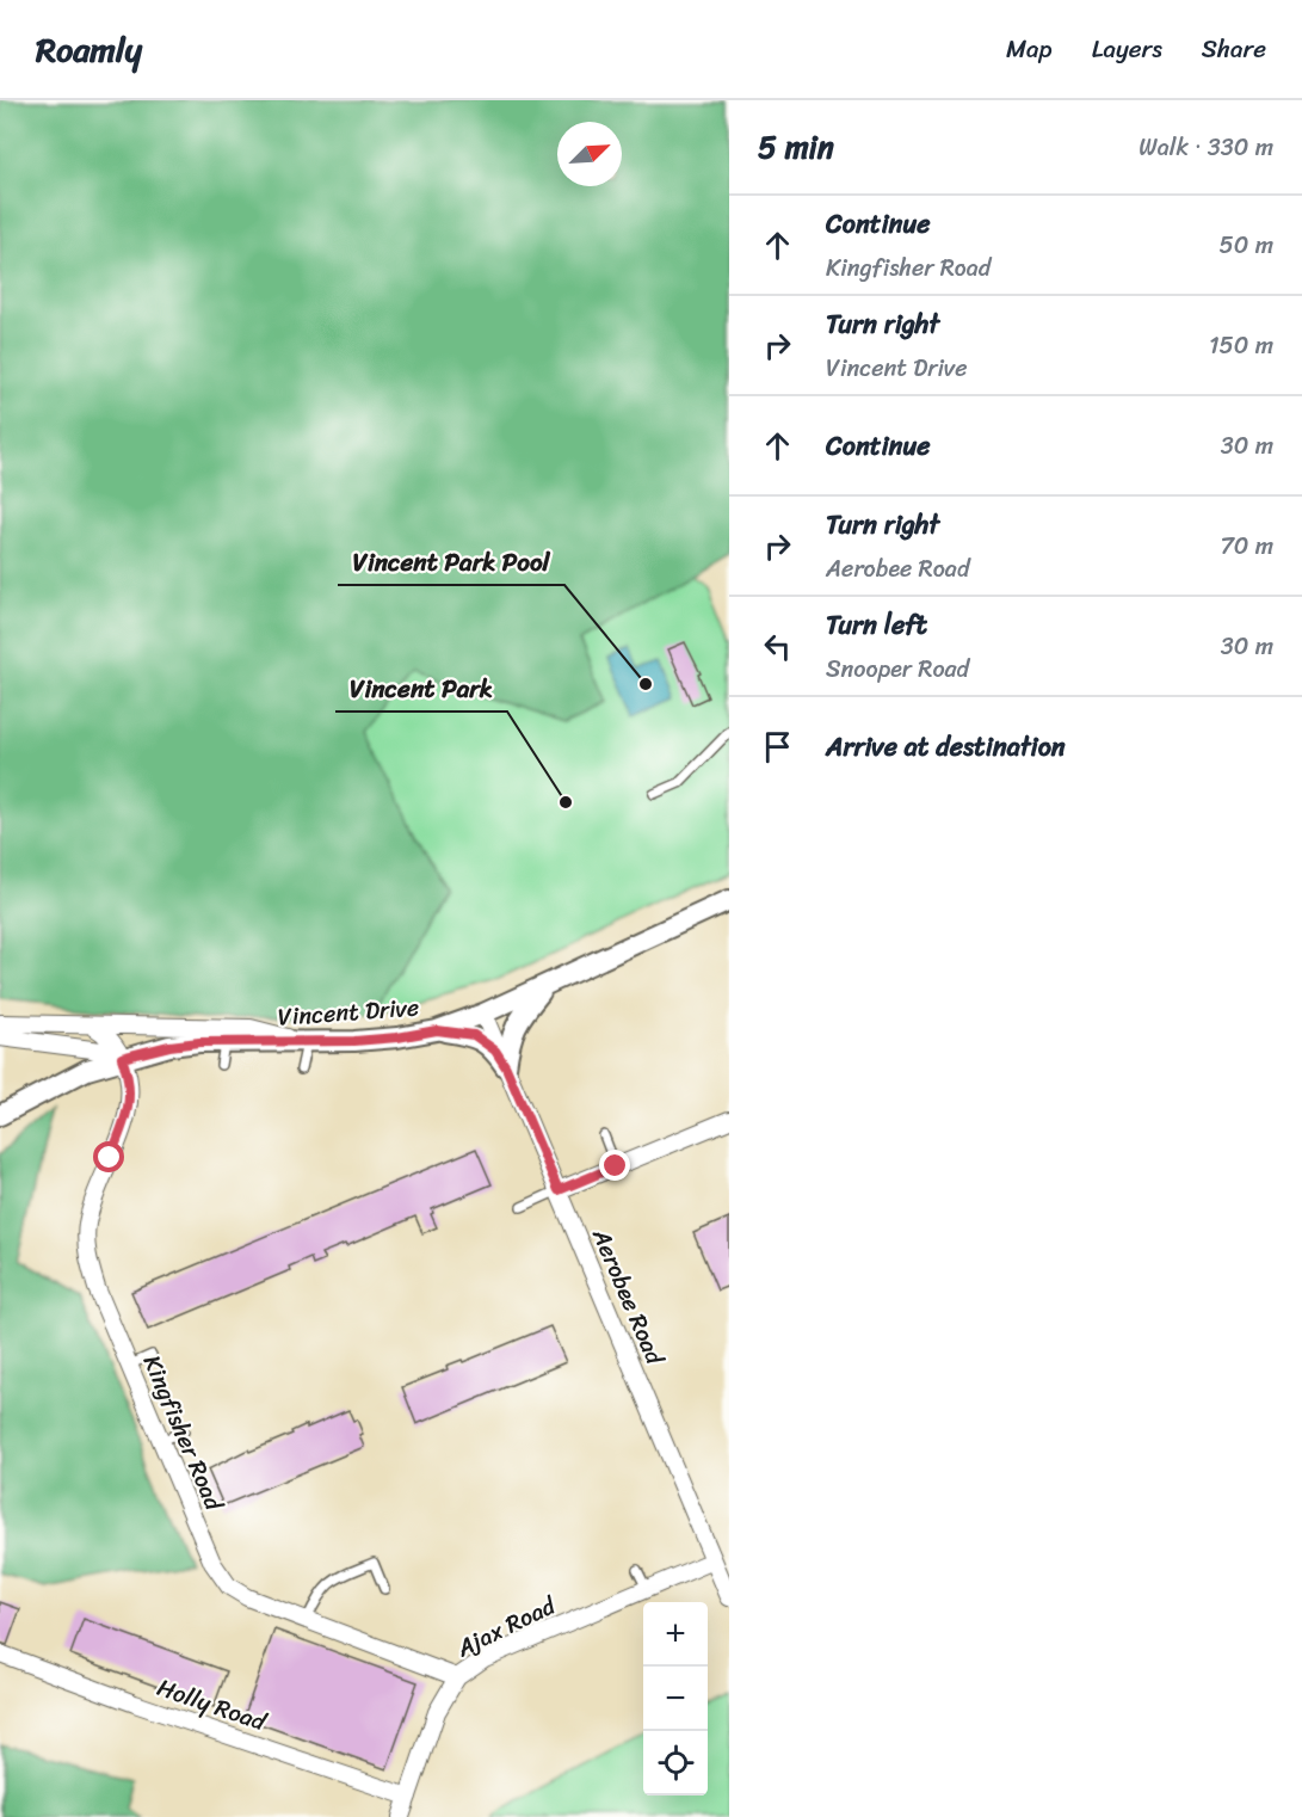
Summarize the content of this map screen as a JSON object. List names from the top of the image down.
{
  "streets": {
    "street": [
      "Vincent Drive",
      "Aerobee Road",
      "Kingfisher Road",
      "Ajax Road",
      "Holly Road"
    ]
  },
  "crossings": [
    ["Vincent Drive", "Aerobee Road"],
    ["Vincent Drive", "Kingfisher Road"],
    ["Aerobee Road", "Ajax Road"],
    ["Kingfisher Road", "Ajax Road"],
    ["Ajax Road", "Holly Road"]
  ],
  "places": ["Vincent Park Pool", "Vincent Park"],
  "north": "top right",
  "page": {
    "header": "Roamly",
    "nav": ["Map", "Layers", "Share"],
    "heading": ["5 min", "Walk · 330 m"],
    "list": [
      ["Continue", "Kingfisher Road", "50 m"],
      ["Turn right", "Vincent Drive", "150 m"],
      ["Continue", "30 m"],
      ["Turn right", "Aerobee Road", "70 m"],
      ["Turn left", "Snooper Road", "30 m"],
      "Arrive at destination"
    ],
    "map_buttons": ["+", "−"]
  }
}
